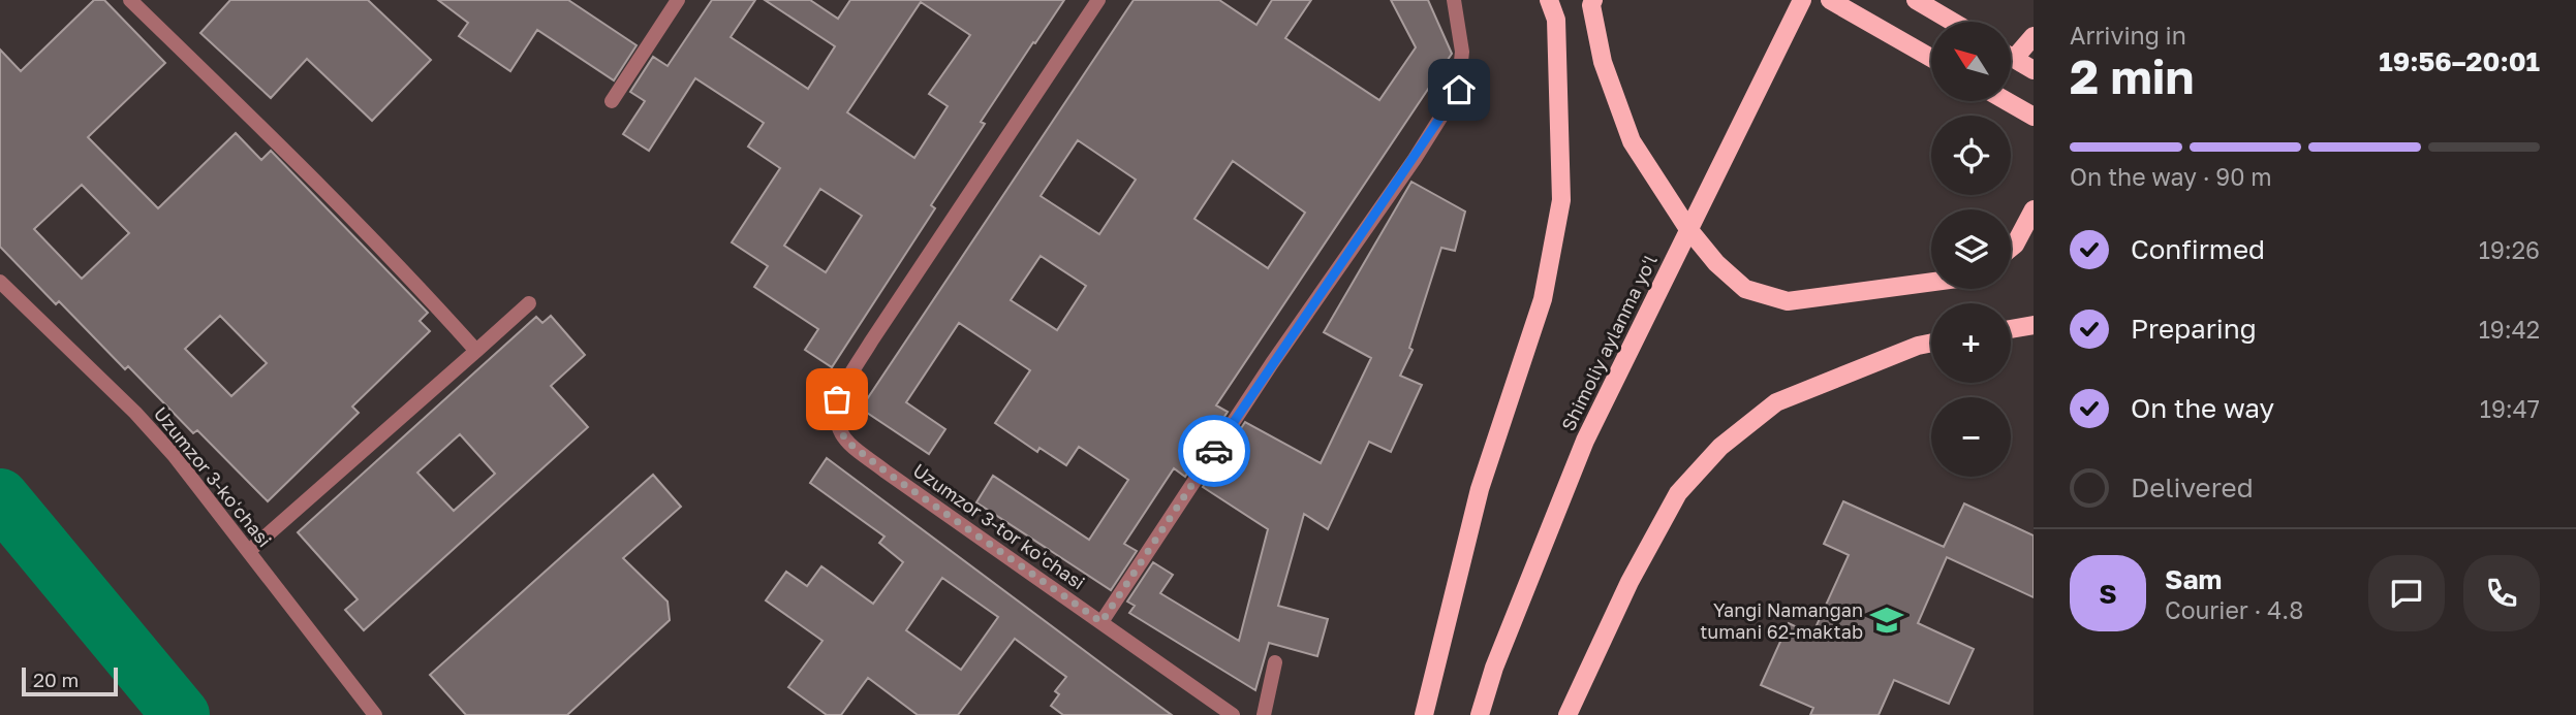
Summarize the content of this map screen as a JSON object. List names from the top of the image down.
{
  "streets": {
    "main road": ["Shimoliy aylanma yoʻl"],
    "street": ["Uzumzor 3-koʻchasi", "Uzumzor 3-tor koʻchasi"]
  },
  "places": {
    "school or university": ["Yangi Namangan tumani 62-maktab"]
  },
  "scale_bar": "20 m",
  "north": "top left",
  "page": {
    "heading": ["2 min", "Arriving in", "19:56–20:01"],
    "panel": ["Sam", "Courier · 4.8"],
    "map_buttons": ["+", "−"],
    "bar": "On the way · 90 m",
    "list": [
      ["Confirmed", "19:26"],
      ["Preparing", "19:42"],
      ["On the way", "19:47"],
      "Delivered"
    ],
    "round": "S",
    "scale": "20 m"
  }
}
